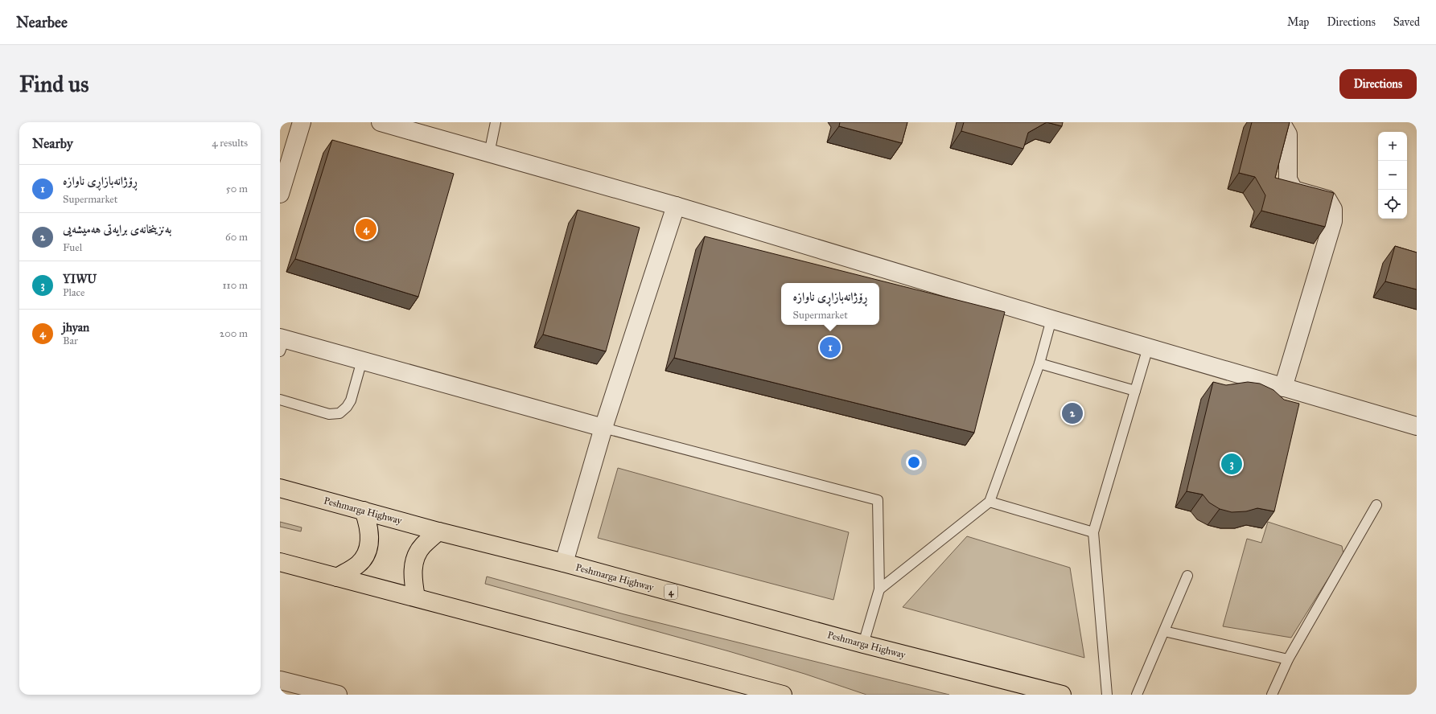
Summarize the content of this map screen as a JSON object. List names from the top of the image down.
{
  "streets": {
    "highway": ["Peshmarga Highway", "4"]
  },
  "page": {
    "header": "Nearbee",
    "nav": ["Map", "Directions", "Saved"],
    "buttons": "Directions",
    "title": "Find us",
    "heading": ["Nearby", "4 results"],
    "map_buttons": ["+", "−"],
    "list": [
      {
        "mark": "1",
        "name": "ڕۆژانەبازاڕی ناوازە",
        "note": "Supermarket",
        "value": "50 m"
      },
      {
        "mark": "2",
        "name": "بەنزینخانەی برایەتی هەمیشەیی",
        "note": "Fuel",
        "value": "60 m"
      },
      {
        "mark": "3",
        "name": "YIWU",
        "note": "Place",
        "value": "110 m"
      },
      {
        "mark": "4",
        "name": "jhyan",
        "note": "Bar",
        "value": "200 m"
      }
    ],
    "pins": [
      "4",
      "1",
      "2",
      "3"
    ],
    "popup": ["ڕۆژانەبازاڕی ناوازە", "Supermarket"]
  }
}
